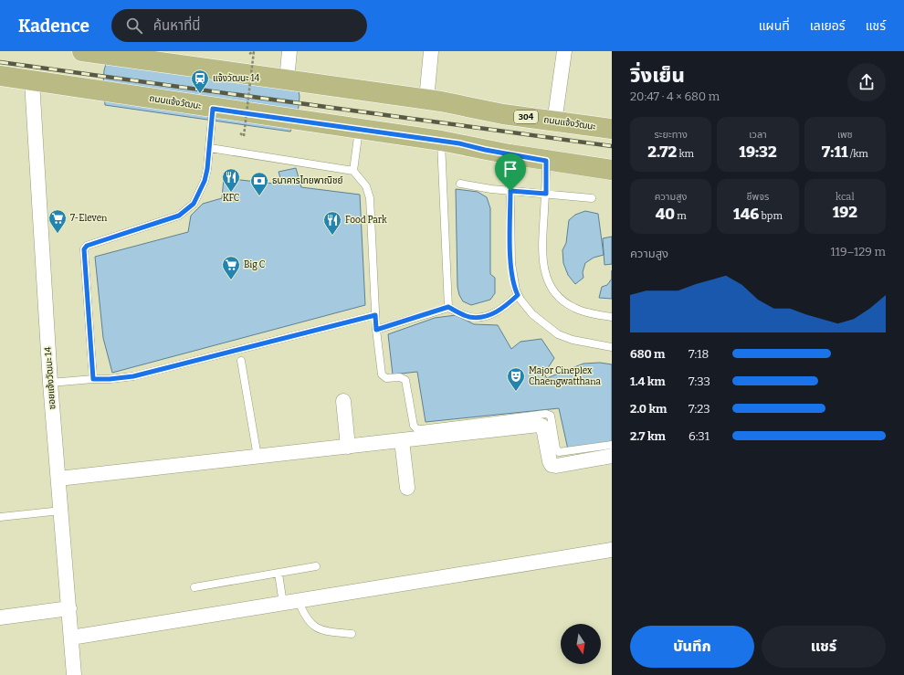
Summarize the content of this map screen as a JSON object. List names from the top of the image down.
{
  "streets": {
    "main road": ["ถนนแจ้งวัฒนะ", "304"],
    "street": ["ซอยแจ้งวัฒนะ 14"]
  },
  "crossings": [
    ["ถนนแจ้งวัฒนะ", "ซอยแจ้งวัฒนะ 14"]
  ],
  "places": {
    "station": ["แจ้งวัฒนะ 14"],
    "restaurant": ["KFC", "Food Park"],
    "bank": ["ธนาคารไทยพาณิชย์"],
    "supermarket": ["7-Eleven", "Big C"],
    "theatre": ["Major Cineplex Chaengwatthana"]
  },
  "north": "bottom",
  "page": {
    "header": "Kadence",
    "search": "ค้นหาที่นี่",
    "nav": ["แผนที่", "เลเยอร์", "แชร์"],
    "heading": ["วิ่งเย็น", "20:47 · 4 × 680 m"],
    "stats": [
      ["ระยะทาง", "2.72 km"],
      ["เวลา", "19:32"],
      ["เพซ", "7:11 /km"],
      ["ความสูง", "40 m"],
      ["ชีพจร", "146 bpm"],
      ["kcal", "192"]
    ],
    "chart": ["ความสูง", "119–129 m"],
    "list": [
      {
        "name": "680 m",
        "note": "7:18"
      },
      {
        "name": "1.4 km",
        "note": "7:33"
      },
      {
        "name": "2.0 km",
        "note": "7:23"
      },
      {
        "name": "2.7 km",
        "note": "6:31"
      }
    ],
    "buttons": ["บันทึก", "แชร์"]
  }
}
